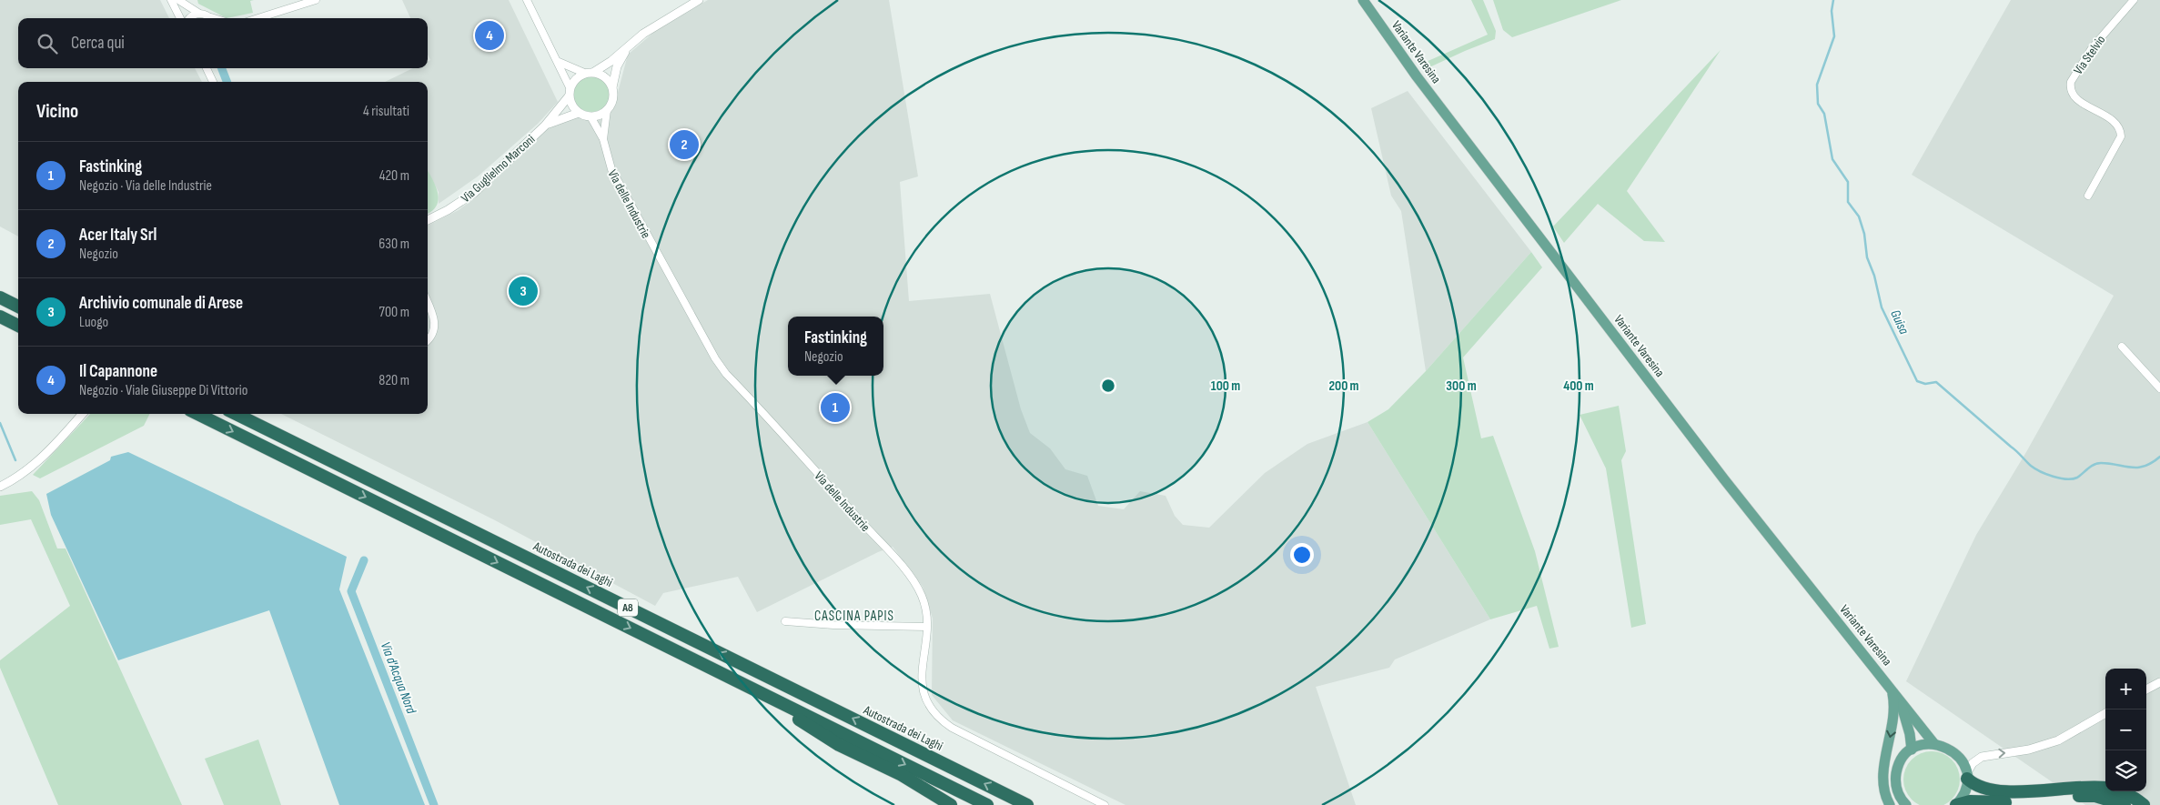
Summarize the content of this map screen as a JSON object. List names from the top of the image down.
{
  "streets": {
    "highway": ["Autostrada dei Laghi", "A8"],
    "main road": ["Variante Varesina"],
    "street": ["Via Stelvio", "Via Guglielmo Marconi", "Via delle Industrie"]
  },
  "crossings": [
    ["Via Guglielmo Marconi", "Via delle Industrie"]
  ],
  "districts": ["CASCINA PAPIS"],
  "water": ["Guisa", "Via d'Acqua Nord"],
  "page": {
    "search": "Cerca qui",
    "pins": [
      "4",
      "2",
      "3",
      "1"
    ],
    "heading": ["Vicino", "4 risultati"],
    "list": [
      {
        "mark": "1",
        "name": "Fastinking",
        "note": "Negozio · Via delle Industrie",
        "value": "420 m"
      },
      {
        "mark": "2",
        "name": "Acer Italy Srl",
        "note": "Negozio",
        "value": "630 m"
      },
      {
        "mark": "3",
        "name": "Archivio comunale di Arese",
        "note": "Luogo",
        "value": "700 m"
      },
      {
        "mark": "4",
        "name": "Il Capannone",
        "note": "Negozio · Viale Giuseppe Di Vittorio",
        "value": "820 m"
      }
    ],
    "popup": ["Fastinking", "Negozio"],
    "map_buttons": ["+", "−"]
  },
  "rings": [
    "100 m",
    "200 m",
    "300 m",
    "400 m"
  ]
}
